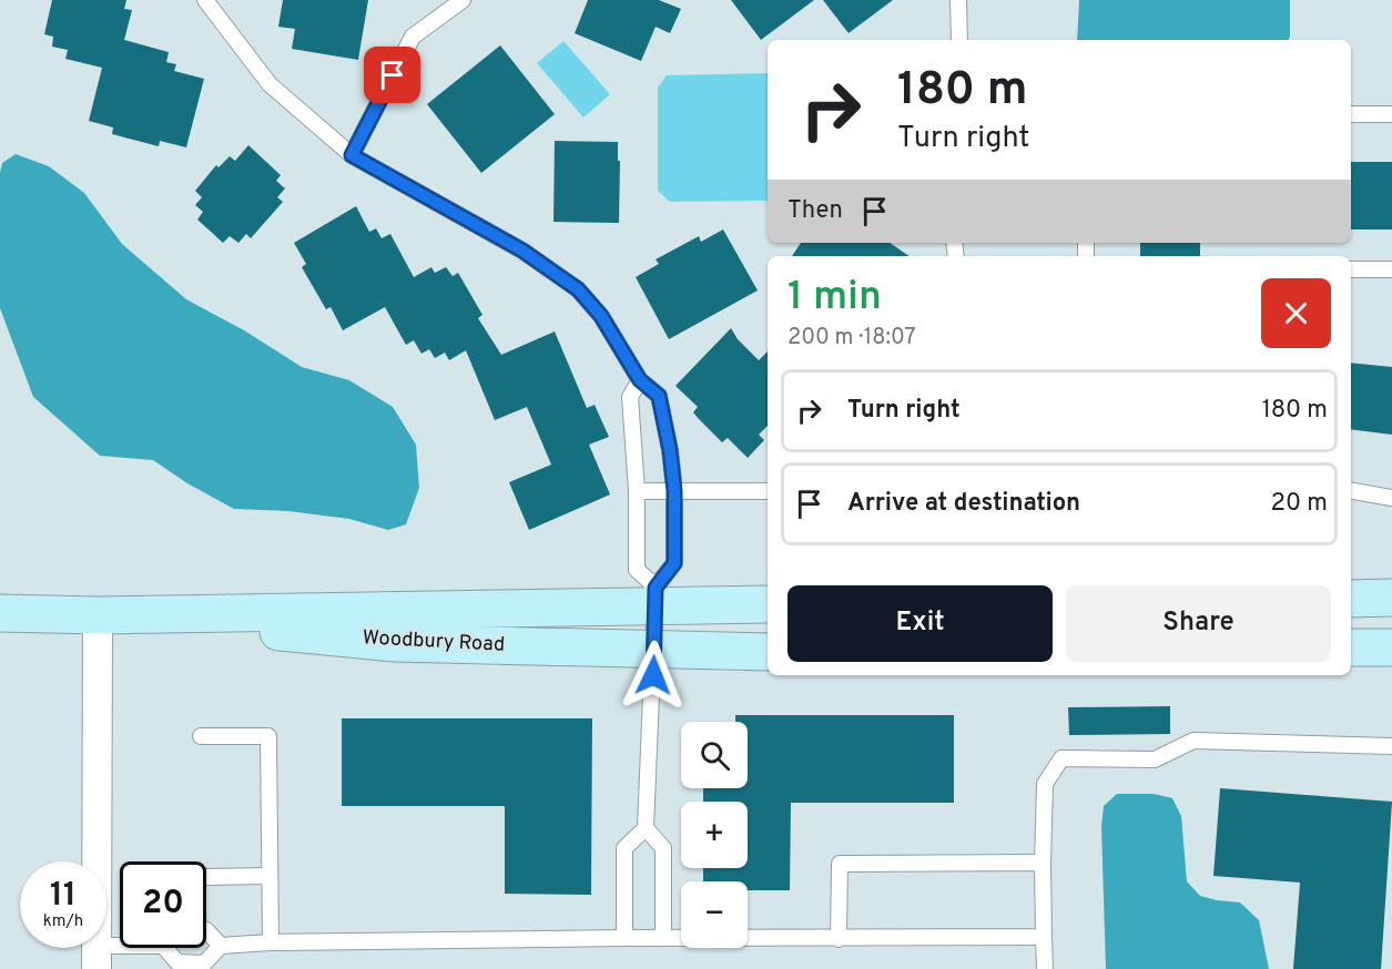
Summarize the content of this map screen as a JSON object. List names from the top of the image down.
{
  "streets": {
    "street": ["Woodbury Road"]
  },
  "page": {
    "turn": ["180 m", "Turn right"],
    "then": "Then",
    "heading": ["1 min", "200 m · 18:07"],
    "list": [
      {
        "name": "Turn right",
        "value": "180 m"
      },
      {
        "name": "Arrive at destination",
        "value": "20 m"
      }
    ],
    "buttons": ["Exit", "Share"],
    "map_buttons": ["+", "−"],
    "speed": "11 km/h",
    "limit": "20"
  }
}
